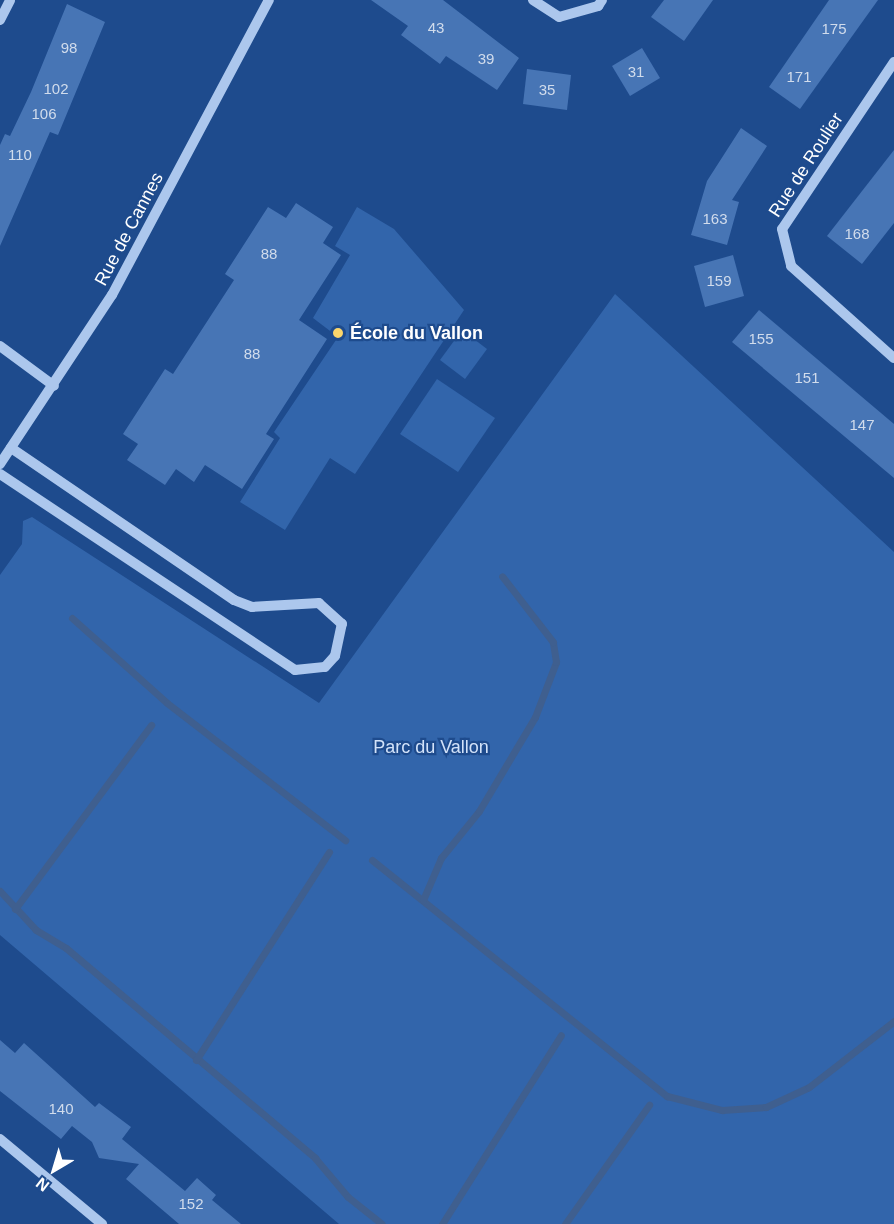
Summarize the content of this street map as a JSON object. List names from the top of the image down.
{
  "streets": {
    "street": ["Rue de Roulier", "Rue de Cannes"]
  },
  "parks": ["Parc du Vallon"],
  "places": ["École du Vallon"],
  "house_numbers": [
    "43",
    "175",
    "98",
    "39",
    "31",
    "171",
    "102",
    "35",
    "106",
    "110",
    "163",
    "168",
    "88",
    "159",
    "155",
    "88",
    "151",
    "147",
    "140",
    "152"
  ],
  "north": "bottom left"
}
